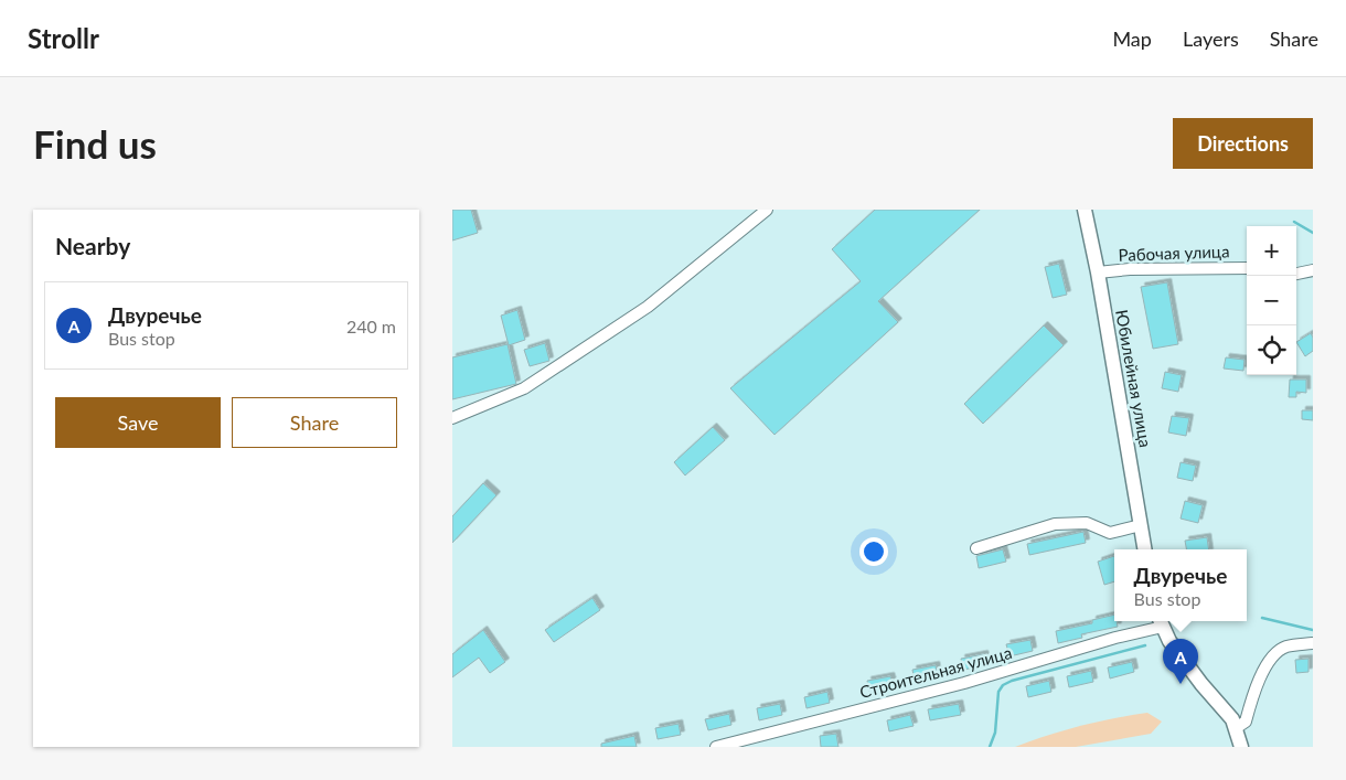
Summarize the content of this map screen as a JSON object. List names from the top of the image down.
{
  "streets": {
    "main road": ["Юбилейная улица"],
    "street": ["Рабочая улица", "Строительная улица"]
  },
  "crossings": [
    ["Рабочая улица", "Юбилейная улица"]
  ],
  "page": {
    "header": "Strollr",
    "nav": ["Map", "Layers", "Share"],
    "buttons": [
      "Directions",
      ["Save", "Share"]
    ],
    "title": "Find us",
    "heading": "Nearby",
    "map_buttons": ["+", "−"],
    "list": [
      {
        "mark": "A",
        "name": "Двуречье",
        "note": "Bus stop",
        "value": "240 m"
      }
    ],
    "popup": ["Двуречье", "Bus stop"],
    "pins": "A"
  }
}
